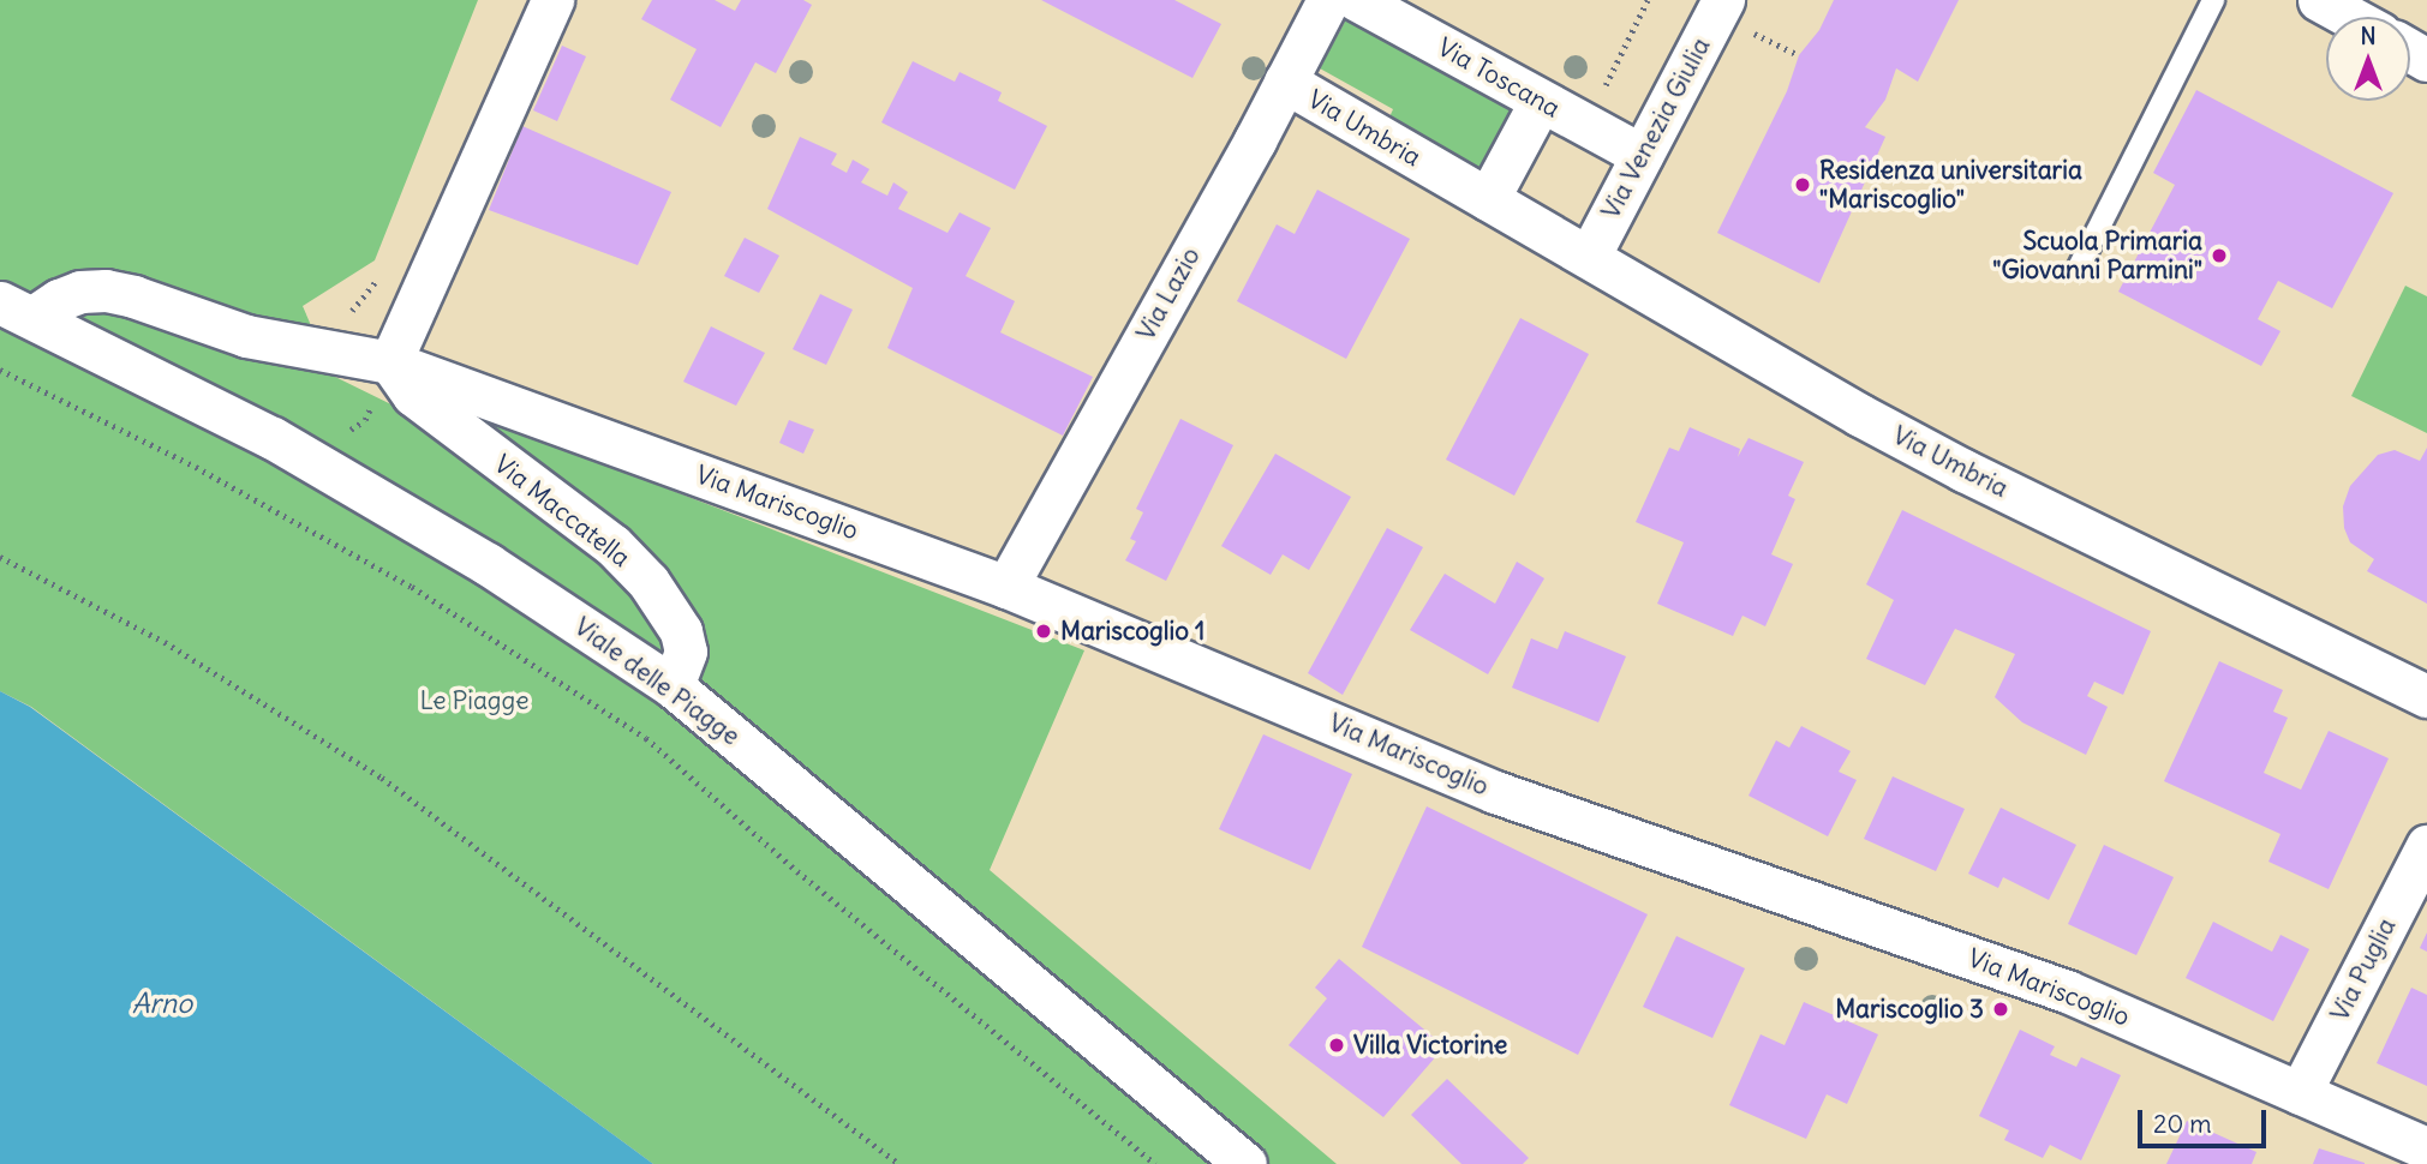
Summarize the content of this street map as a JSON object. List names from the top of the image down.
{
  "streets": {
    "street": [
      "Via Toscana",
      "Via Umbria",
      "Via Venezia Giulia",
      "Via Lazio",
      "Via Mariscoglio",
      "Via Maccatella",
      "Viale delle Piagge",
      "Via Puglia"
    ]
  },
  "crossings": [
    ["Via Toscana", "Via Venezia Giulia"],
    ["Via Umbria", "Via Venezia Giulia"],
    ["Via Umbria", "Via Lazio"],
    ["Via Lazio", "Via Mariscoglio"],
    ["Via Mariscoglio", "Via Maccatella"],
    ["Via Mariscoglio", "Via Puglia"],
    ["Via Maccatella", "Viale delle Piagge"]
  ],
  "water": ["Arno"],
  "parks": ["Le Piagge"],
  "places": [
    "Residenza universitaria \"Mariscoglio\"",
    "Scuola Primaria \"Giovanni Parmini\"",
    "Mariscoglio 1",
    "Mariscoglio 3",
    "Villa Victorine"
  ],
  "scale_bar": "20 m",
  "north": "top"
}
